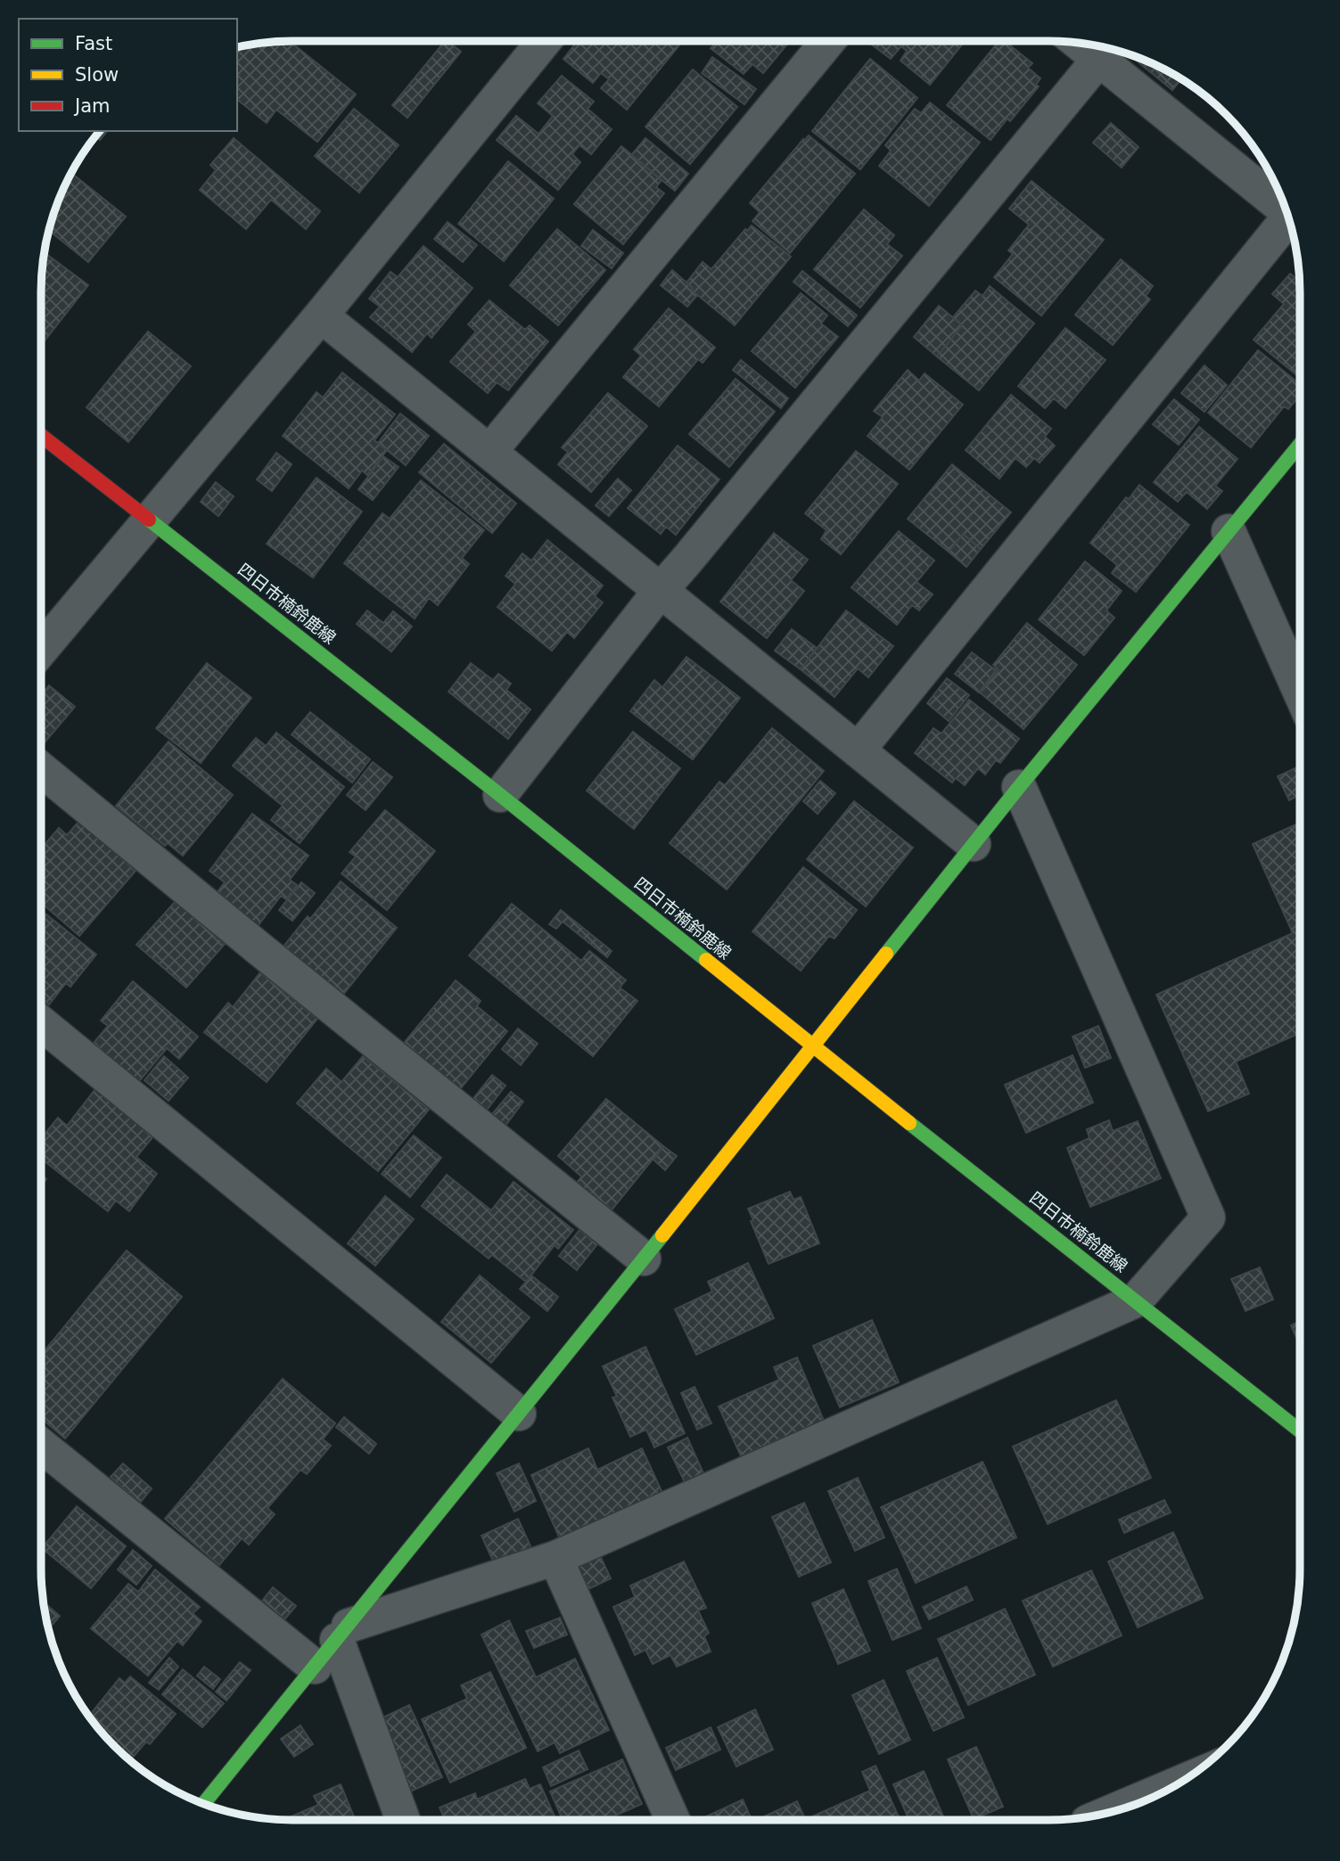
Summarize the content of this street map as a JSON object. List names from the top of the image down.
{
  "streets": {
    "street": ["四日市楠鈴鹿線"]
  },
  "legend": ["Fast", "Slow", "Jam"]
}
